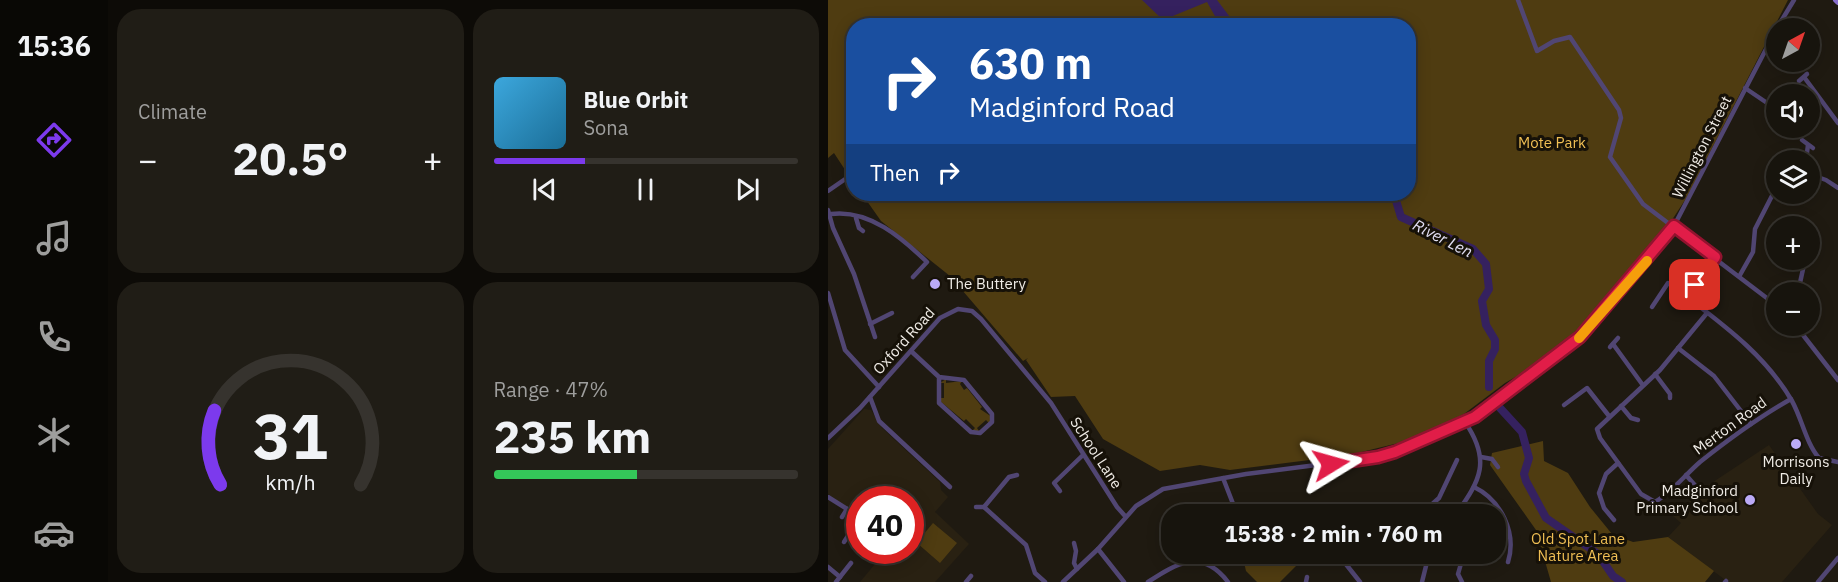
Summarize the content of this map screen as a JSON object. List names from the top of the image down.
{
  "streets": {
    "street": [
      "Willington Street",
      "Oxford Road",
      "Merton Road",
      "School Lane"
    ]
  },
  "crossings": [
    ["Willington Street", "School Lane"],
    ["Oxford Road", "School Lane"]
  ],
  "water": ["River Len"],
  "parks": ["Mote Park", "Old Spot Lane Nature Area"],
  "places": ["The Buttery", "Morrisons Daily", "Madginford Primary School"],
  "north": "top right",
  "page": {
    "tabs": "15:36",
    "tile": [
      "Climate",
      ["Range · 47%", "235 km"]
    ],
    "map_buttons": ["+", "−"],
    "turn": ["630 m", "Madginford Road"],
    "song": ["Blue Orbit", "Sona"],
    "heat": ["−", "20.5°", "+"],
    "then": "Then",
    "limit": "40",
    "trip": "15:38 · 2 min · 760 m",
    "gauge": ["31", "km/h"]
  }
}
